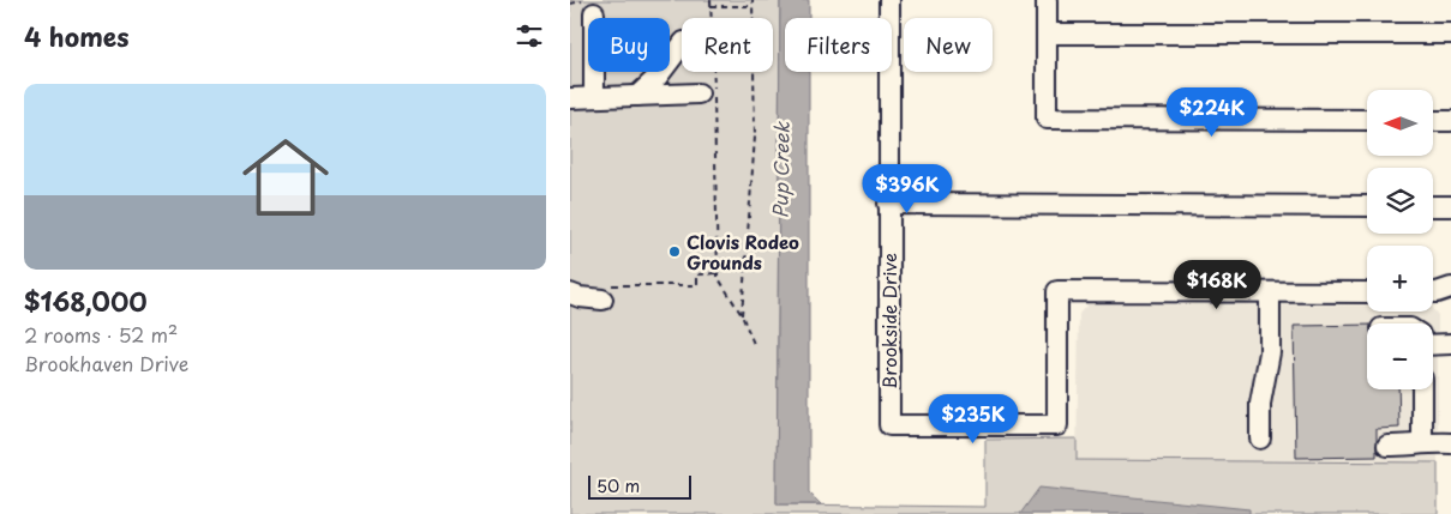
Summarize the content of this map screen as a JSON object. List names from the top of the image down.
{
  "streets": {
    "street": ["Brookside Drive"]
  },
  "water": ["Pup Creek"],
  "places": ["Clovis Rodeo Grounds"],
  "scale_bar": "50 m",
  "north": "left",
  "page": {
    "heading": "4 homes",
    "chip": [
      "Buy",
      "Rent",
      "Filters",
      "New"
    ],
    "list": [
      {
        "name": "$168,000",
        "note": "2 rooms · 52 m² · Brookhaven Drive"
      }
    ],
    "price": [
      "$224K",
      "$396K",
      "$168K",
      "$235K"
    ],
    "map_buttons": ["+", "−"],
    "scale": "50 m"
  }
}
